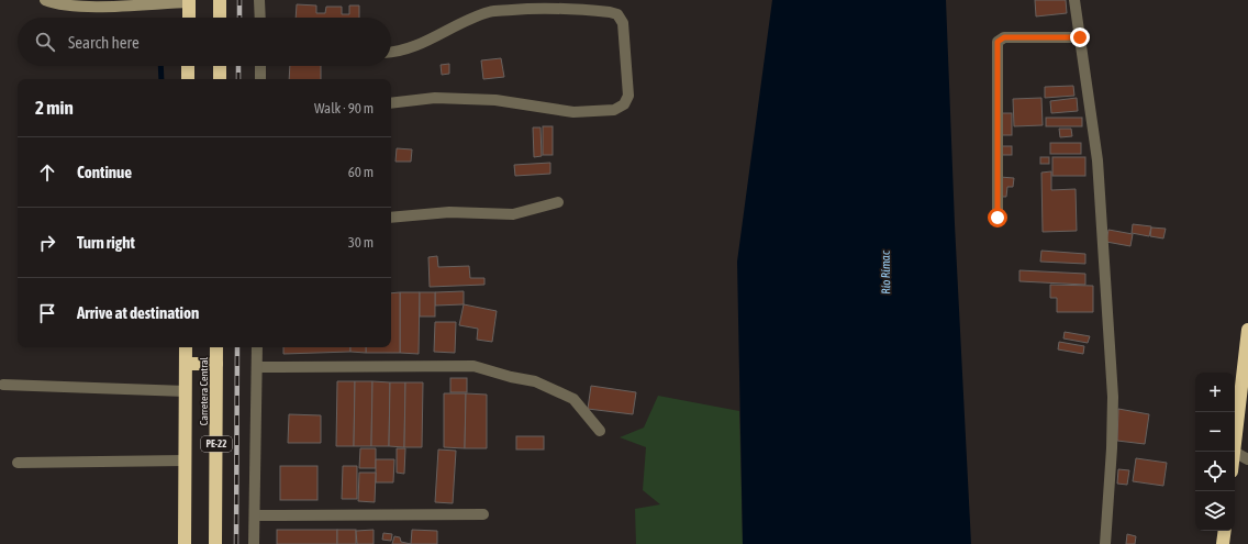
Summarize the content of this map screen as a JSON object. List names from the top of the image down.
{
  "streets": {
    "highway": ["Carretera Central", "PE-22"]
  },
  "water": ["Río Rímac"],
  "page": {
    "search": "Search here",
    "heading": ["2 min", "Walk · 90 m"],
    "list": [
      ["Continue", "60 m"],
      ["Turn right", "30 m"],
      "Arrive at destination"
    ],
    "map_buttons": ["+", "−"]
  }
}
